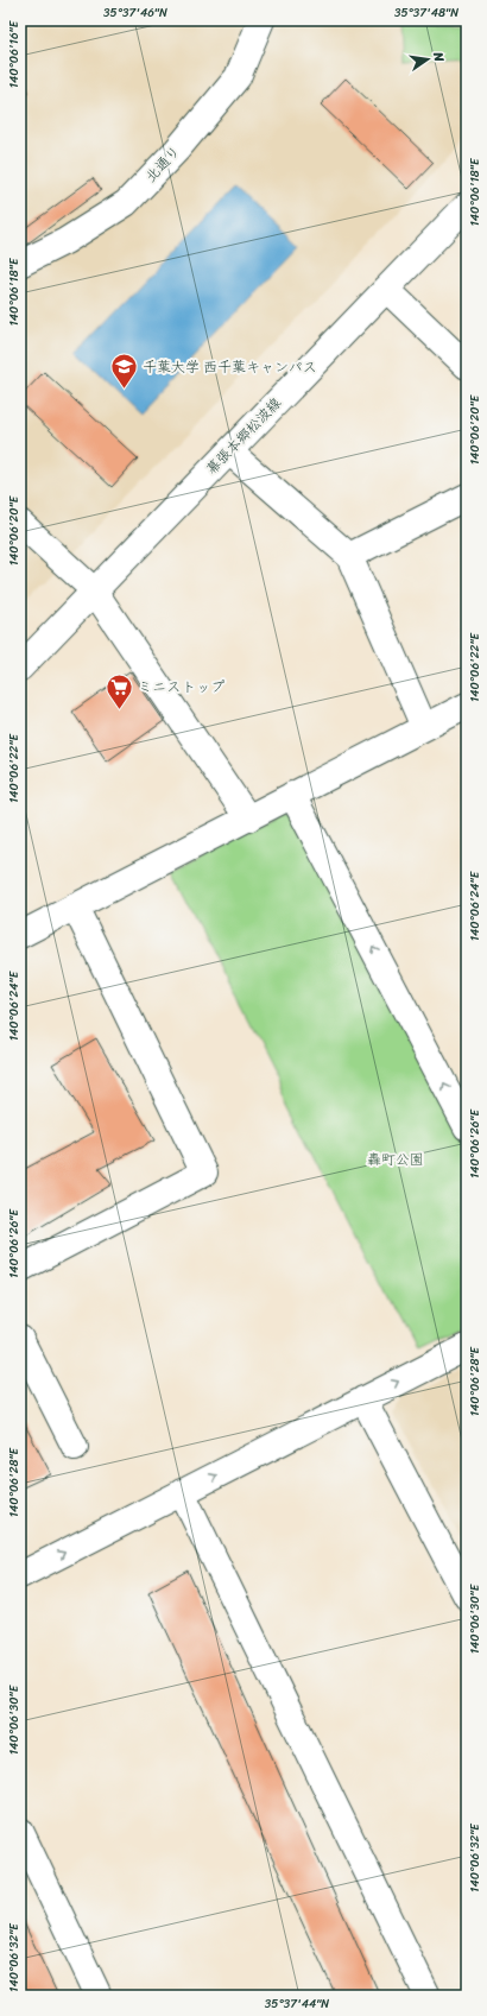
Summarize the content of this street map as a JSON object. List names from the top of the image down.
{
  "streets": {
    "street": ["北通り", "幕張本郷松波線"]
  },
  "parks": ["轟町公園"],
  "places": {
    "school or university": ["千葉大学 西千葉キャンパス"],
    "supermarket": ["ミニストップ"]
  },
  "north": "right",
  "coordinates": [
    "35°37'46\"N",
    "35°37'48\"N",
    "140°06'16\"E",
    "140°06'18\"E",
    "140°06'20\"E",
    "140°06'22\"E",
    "140°06'24\"E",
    "140°06'26\"E",
    "140°06'28\"E",
    "140°06'30\"E",
    "140°06'32\"E",
    "35°37'44\"N"
  ]
}
